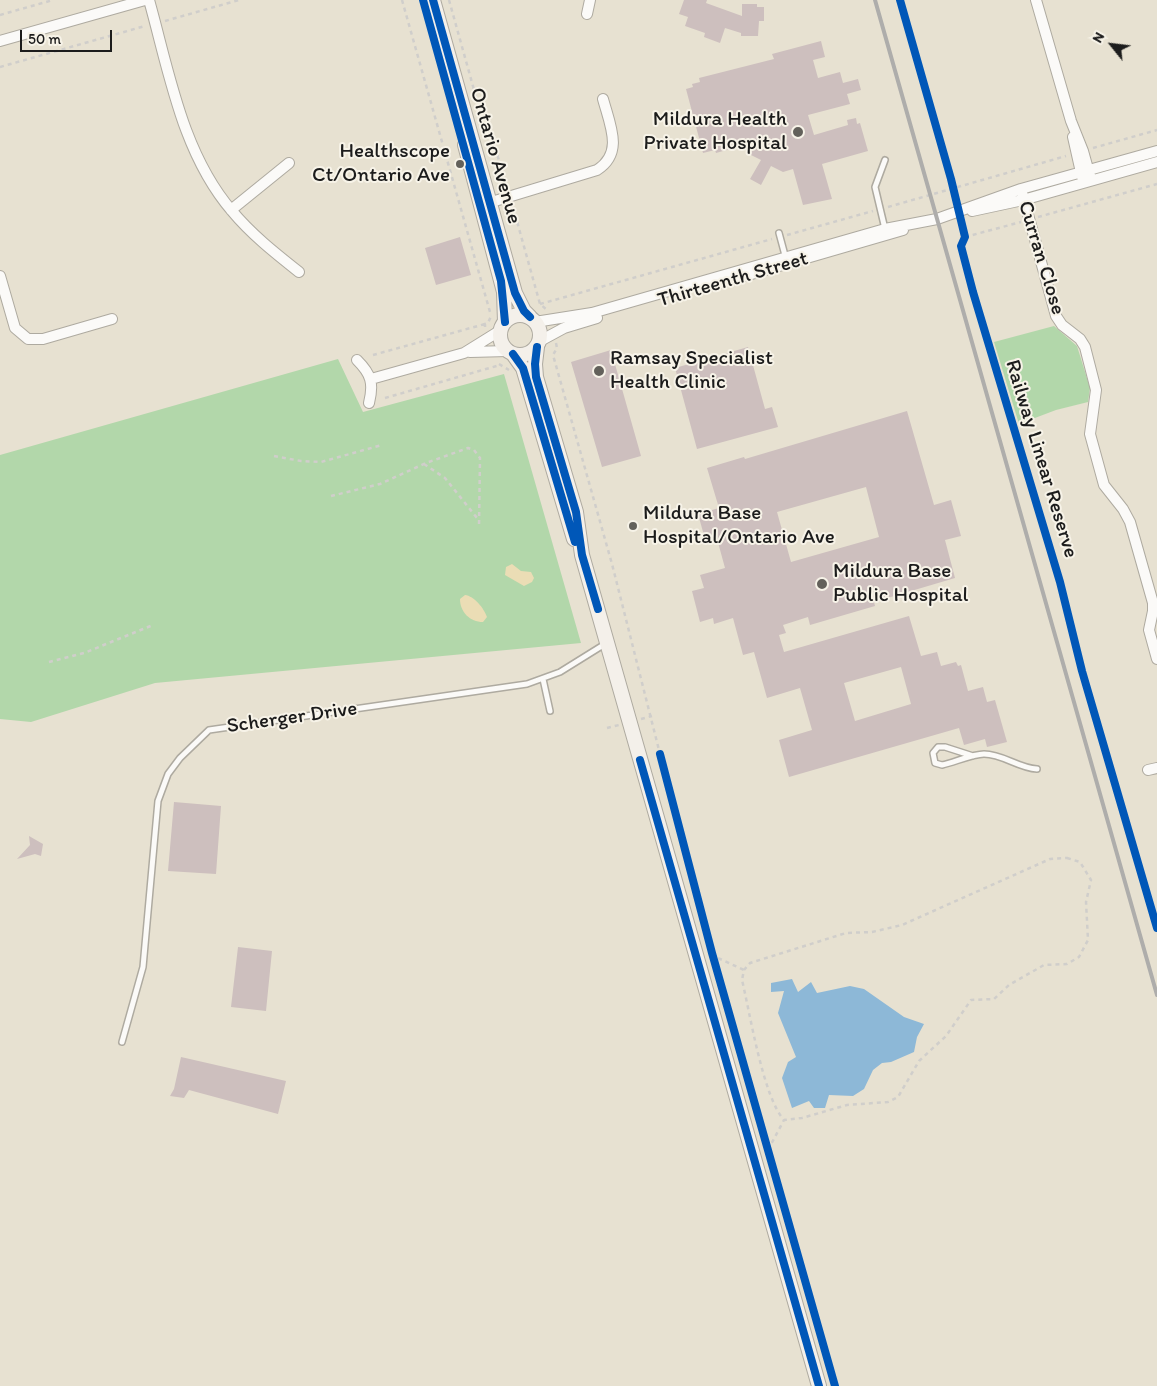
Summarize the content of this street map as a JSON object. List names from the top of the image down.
{
  "streets": {
    "street": ["Ontario Avenue", "Curran Close", "Thirteenth Street"],
    "lane": ["Scherger Drive"],
    "cycle path": ["Railway Linear Reserve"]
  },
  "crossings": [
    ["Ontario Avenue", "Thirteenth Street"],
    ["Curran Close", "Thirteenth Street"]
  ],
  "places": [
    "Mildura Health Private Hospital",
    "Healthscope Ct/Ontario Ave",
    "Ramsay Specialist Health Clinic",
    "Mildura Base Hospital/Ontario Ave",
    "Mildura Base Public Hospital"
  ],
  "scale_bar": "50 m",
  "north": "top left"
}
